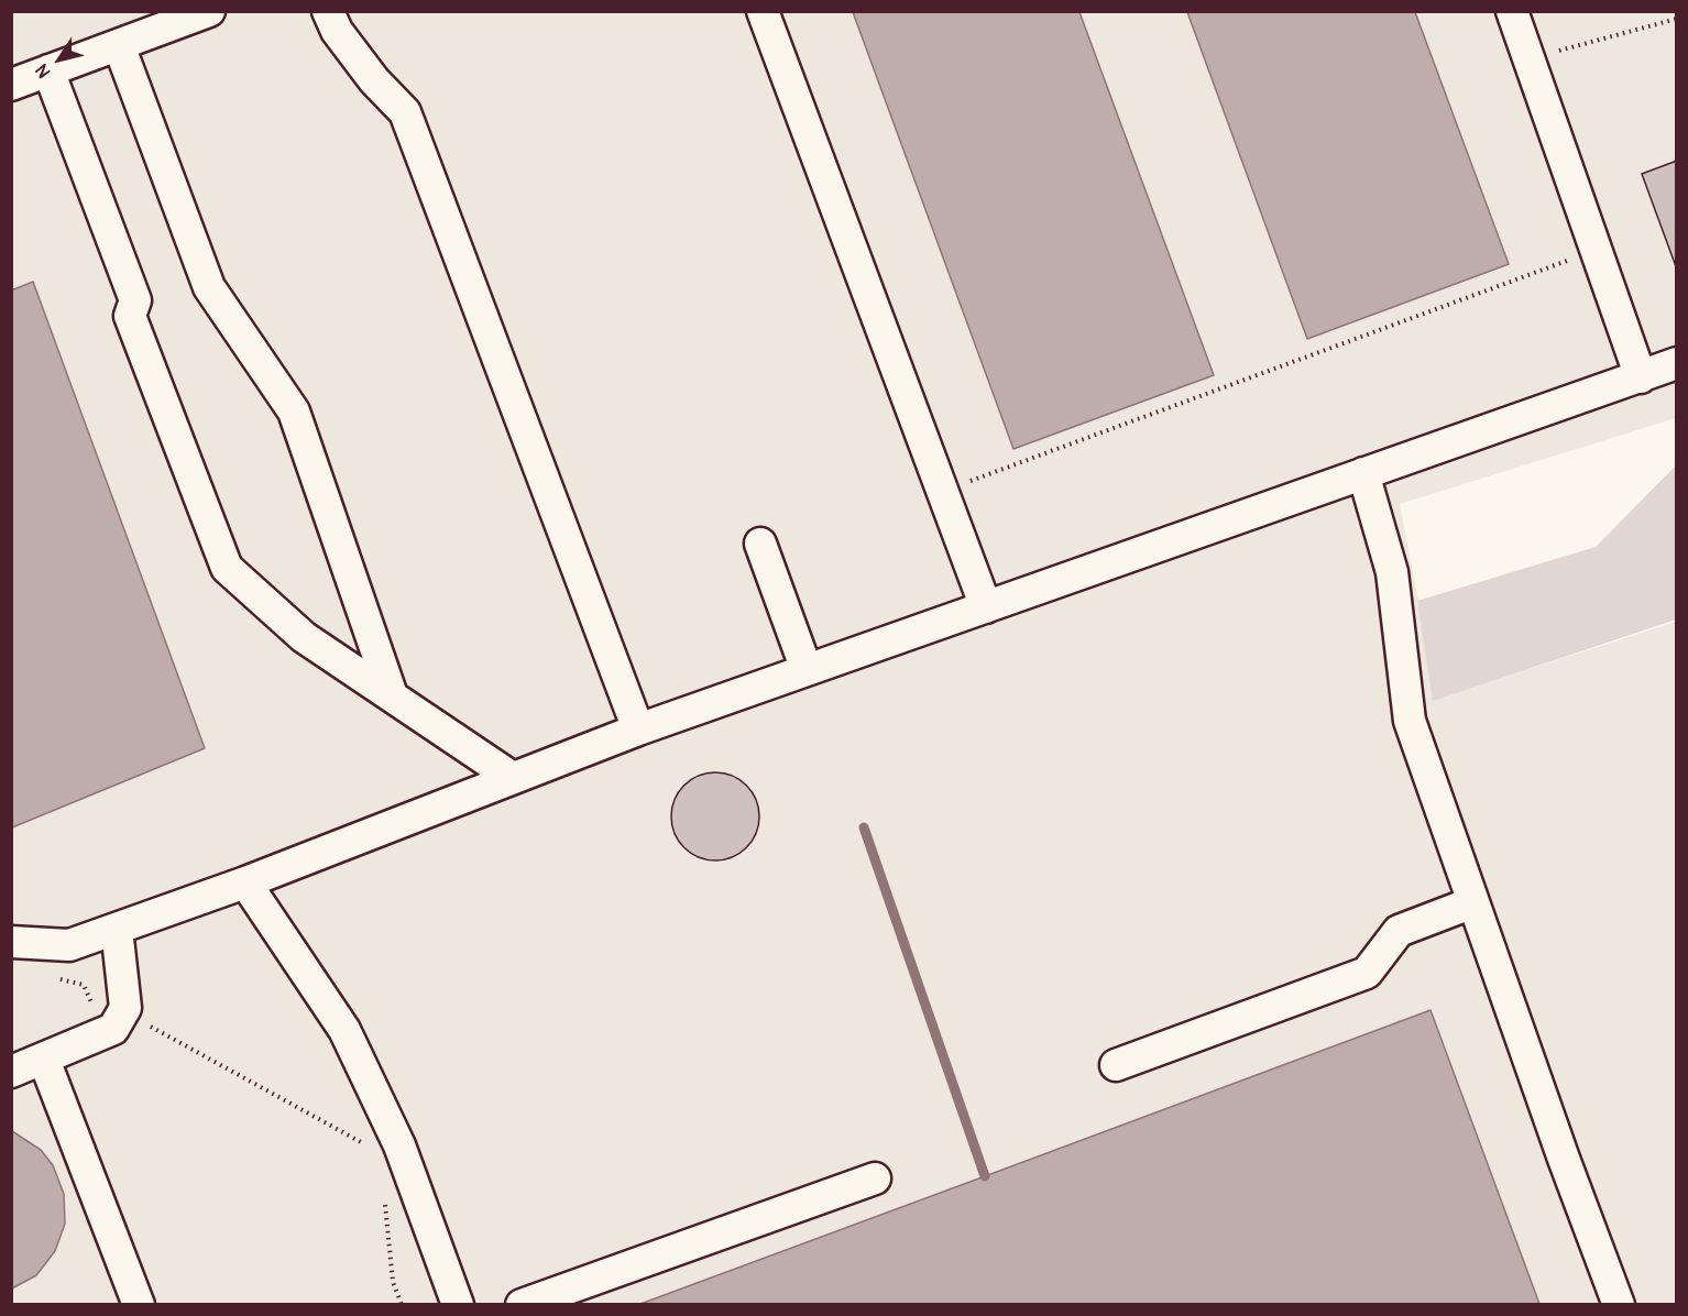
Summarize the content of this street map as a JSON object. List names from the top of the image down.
{
  "north": "bottom left"
}
